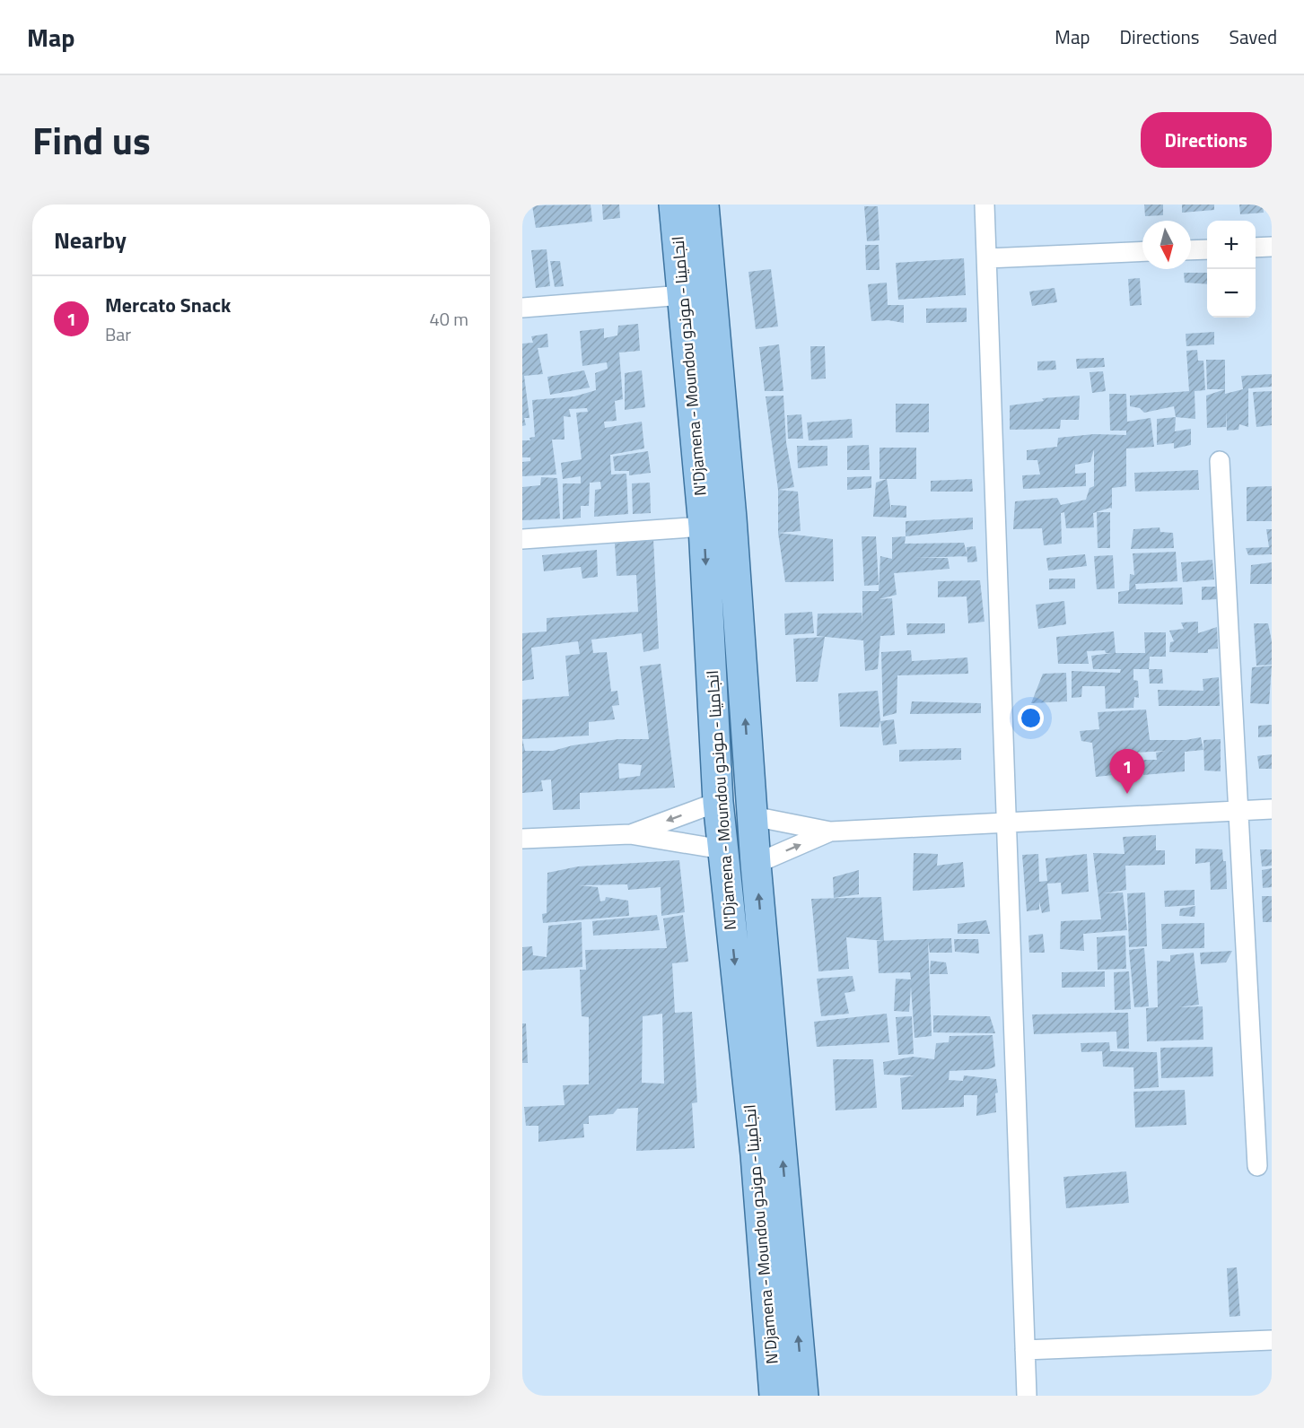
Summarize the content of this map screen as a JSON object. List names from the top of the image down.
{
  "streets": {
    "main road": ["N'Djamena - Moundou انجامينا - موندو"]
  },
  "north": "bottom",
  "page": {
    "header": "Map",
    "nav": ["Map", "Directions", "Saved"],
    "title": "Find us",
    "buttons": "Directions",
    "heading": "Nearby",
    "map_buttons": ["+", "−"],
    "list": [
      {
        "mark": "1",
        "name": "Mercato Snack",
        "note": "Bar",
        "value": "40 m"
      }
    ],
    "pins": "1"
  }
}
